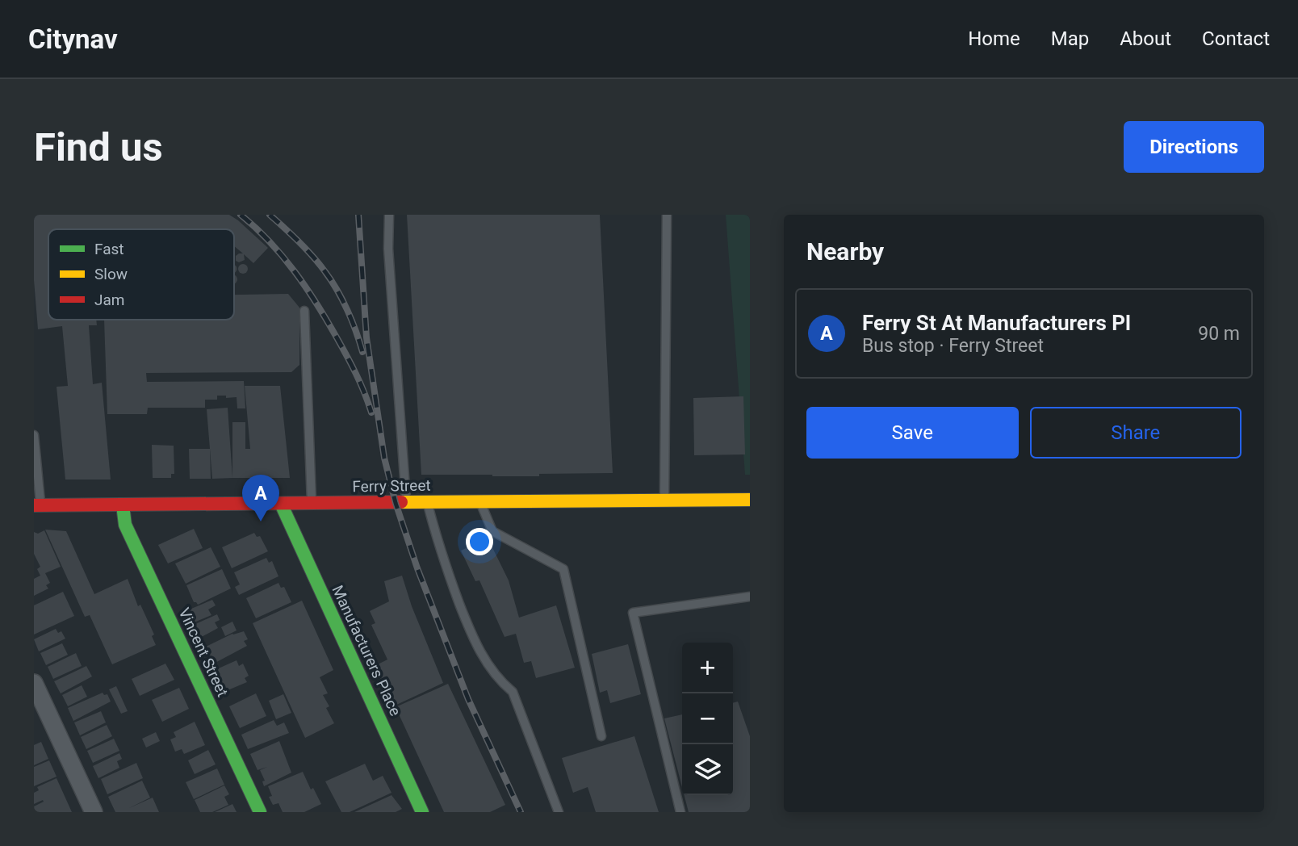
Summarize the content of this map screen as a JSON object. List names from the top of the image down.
{
  "streets": {
    "main road": ["Ferry Street", "Manufacturers Place", "Vincent Street"]
  },
  "crossings": [
    ["Ferry Street", "Manufacturers Place"],
    ["Ferry Street", "Vincent Street"]
  ],
  "legend": ["Fast", "Slow", "Jam"],
  "page": {
    "header": "Citynav",
    "nav": [
      "Home",
      "Map",
      "About",
      "Contact"
    ],
    "buttons": [
      "Directions",
      ["Save", "Share"]
    ],
    "title": "Find us",
    "heading": "Nearby",
    "list": [
      {
        "mark": "A",
        "name": "Ferry St At Manufacturers Pl",
        "note": "Bus stop · Ferry Street",
        "value": "90 m"
      }
    ],
    "pins": "A",
    "map_buttons": ["+", "−"]
  }
}
